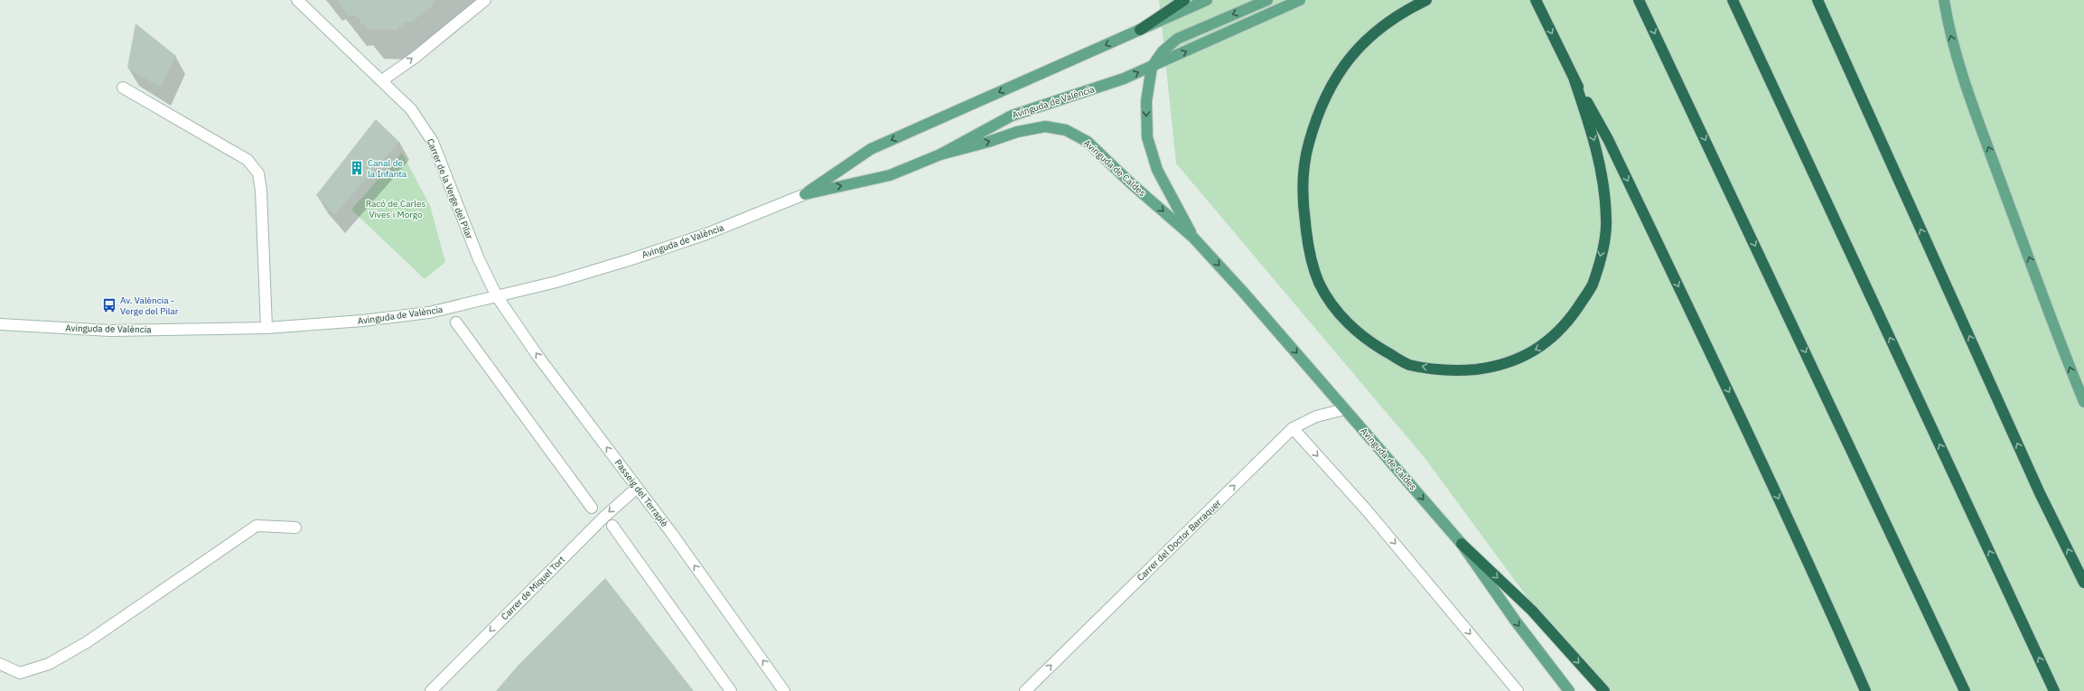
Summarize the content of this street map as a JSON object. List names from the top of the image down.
{
  "streets": {
    "main road": ["Avinguda de València", "Avinguda de Caldes"],
    "street": [
      "Carrer de la Verge del Pilar",
      "Passeig del Terraplè",
      "Carrer del Doctor Barraquer",
      "Carrer de Miquel Tort"
    ]
  },
  "crossings": [
    ["Avinguda de València", "Avinguda de Caldes"],
    ["Avinguda de València", "Carrer de la Verge del Pilar"],
    ["Avinguda de València", "Passeig del Terraplè"],
    ["Avinguda de Caldes", "Carrer del Doctor Barraquer"],
    ["Carrer de la Verge del Pilar", "Passeig del Terraplè"],
    ["Passeig del Terraplè", "Carrer de Miquel Tort"]
  ],
  "one_way": ["Carrer del Doctor Barraquer", "Carrer de Miquel Tort"],
  "parks": ["Racó de Carles Vives i Morgo"],
  "places": {
    "building": ["Canal de la Infanta"],
    "bus stop": ["Av. València - Verge del Pilar"]
  }
}
